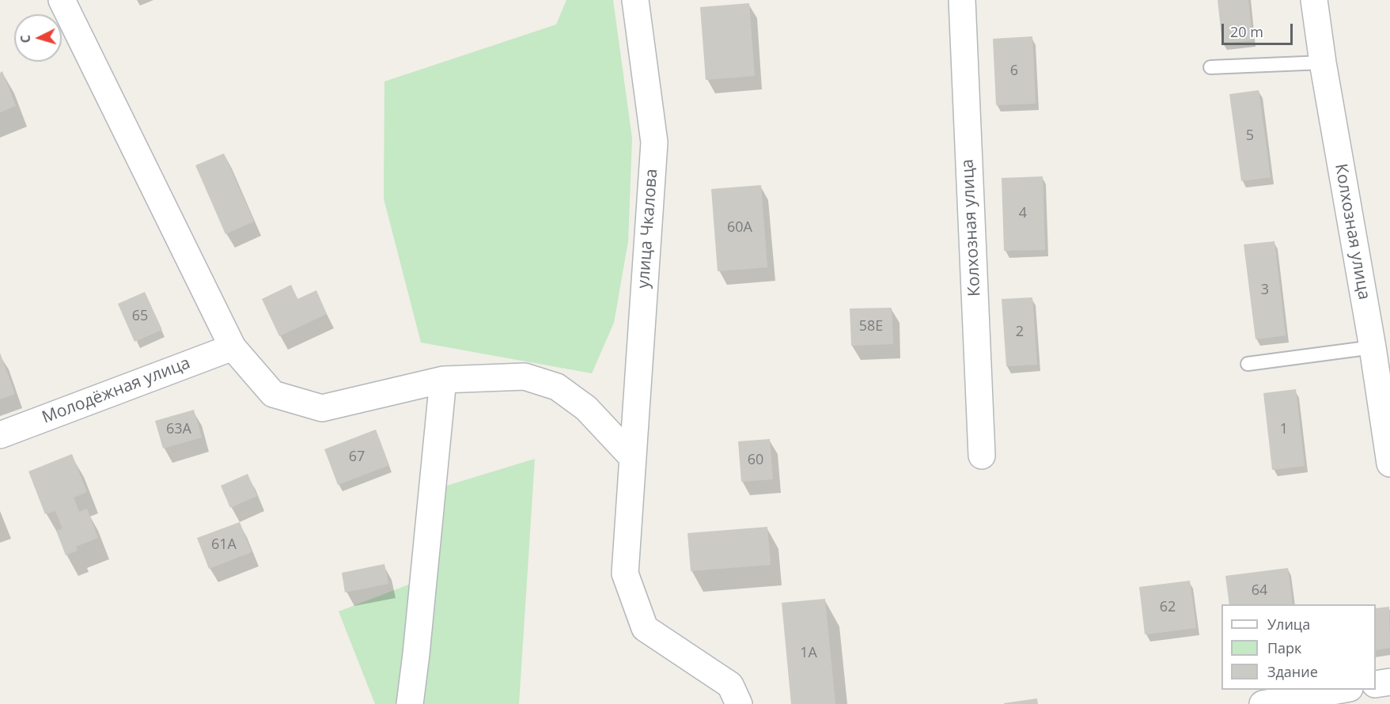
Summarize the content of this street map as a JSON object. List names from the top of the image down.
{
  "streets": {
    "street": ["Колхозная улица", "улица Чкалова", "Молодёжная улица"]
  },
  "house_numbers": [
    "6",
    "5",
    "4",
    "60А",
    "3",
    "65",
    "58Е",
    "2",
    "63А",
    "1",
    "67",
    "60",
    "61А",
    "64",
    "62",
    "1А"
  ],
  "legend": ["Улица", "Парк", "Здание"],
  "scale_bar": "20 m",
  "north": "left"
}
